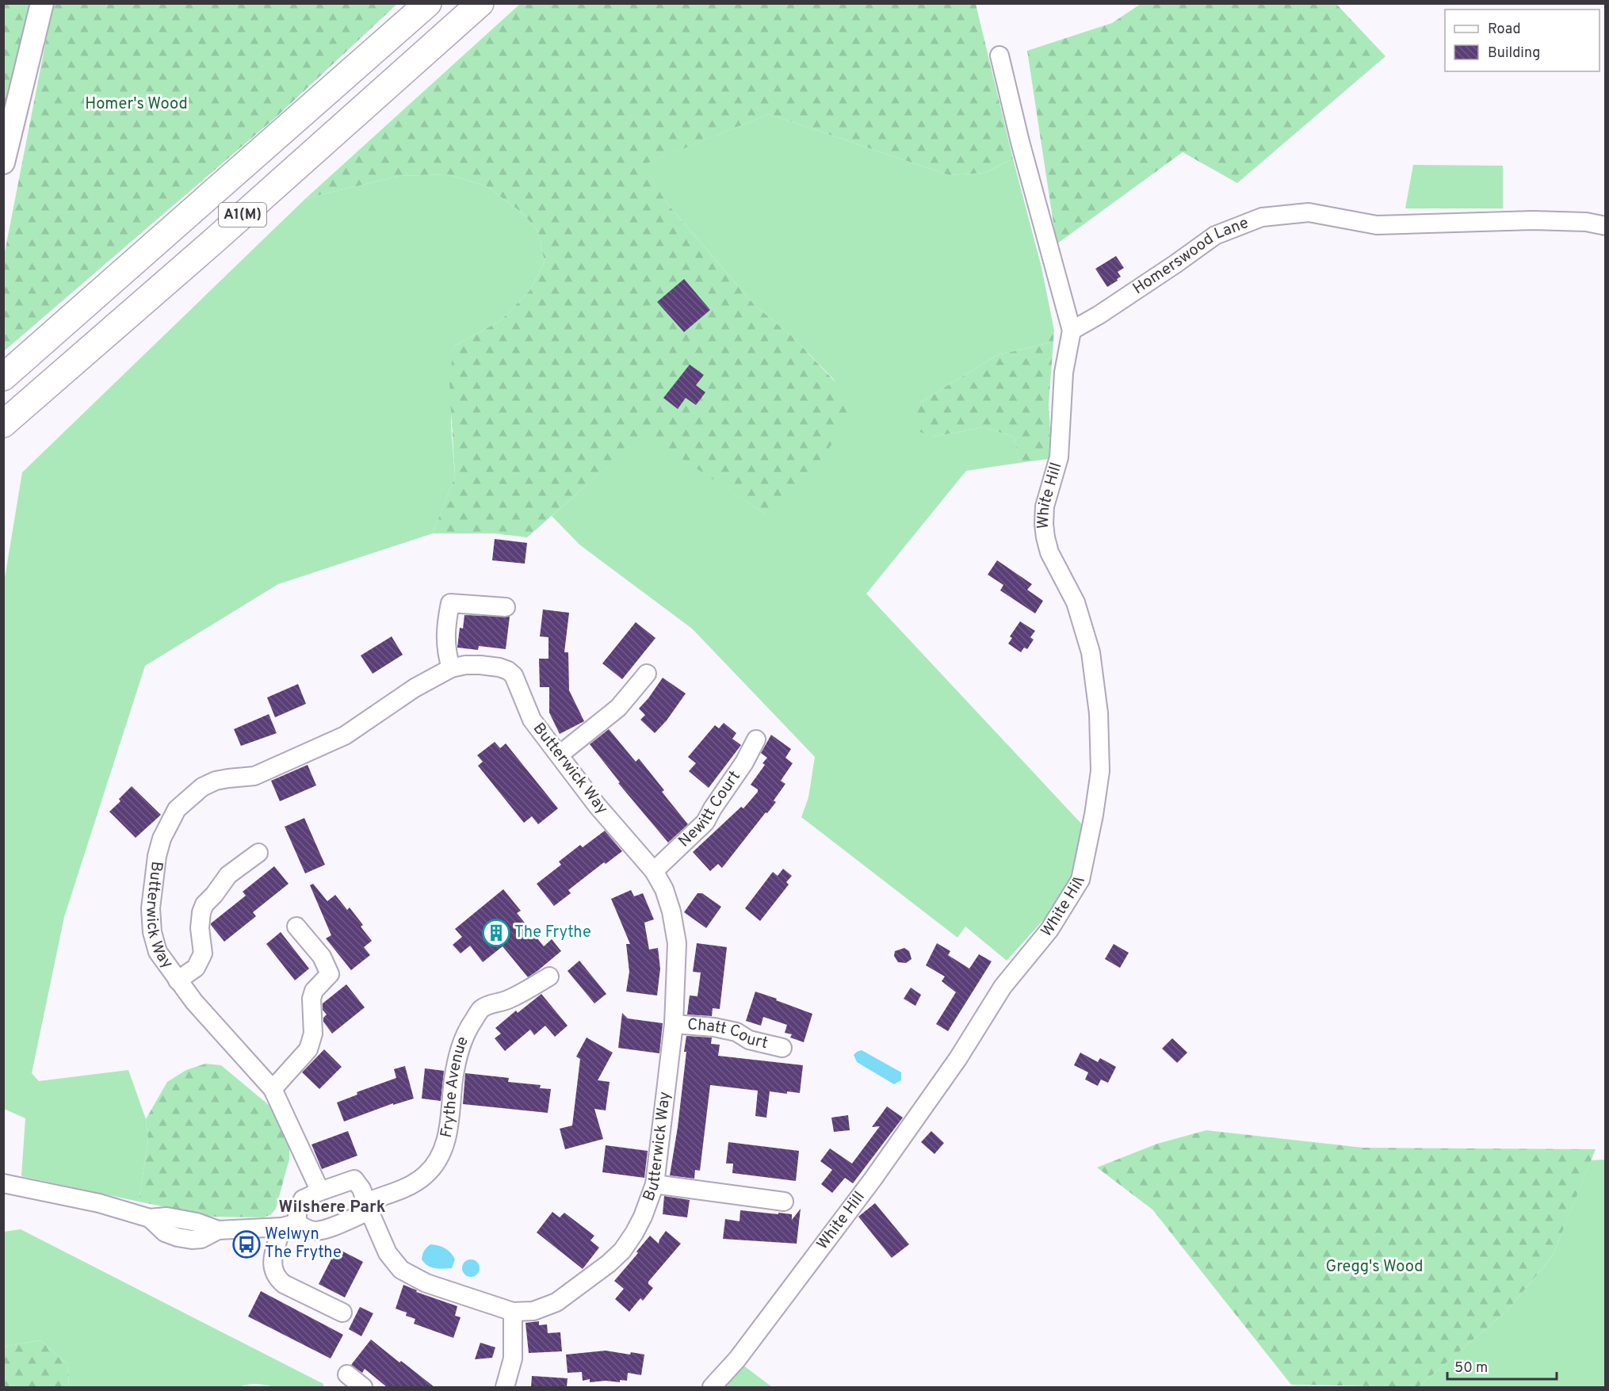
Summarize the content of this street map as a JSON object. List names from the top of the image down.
{
  "streets": {
    "highway": ["A1(M)"],
    "street": [
      "Homerswood Lane",
      "White Hill",
      "Butterwick Way",
      "Newitt Court",
      "Chatt Court",
      "Frythe Avenue"
    ]
  },
  "crossings": [
    ["Homerswood Lane", "White Hill"],
    ["Butterwick Way", "Newitt Court"],
    ["Butterwick Way", "Chatt Court"],
    ["Butterwick Way", "Frythe Avenue"]
  ],
  "districts": ["Wilshere Park"],
  "parks": ["Homer's Wood", "Gregg's Wood"],
  "places": {
    "building": ["The Frythe"],
    "bus stop": ["Welwyn The Frythe"]
  },
  "legend": ["Road", "Building"],
  "scale_bar": "50 m"
}
